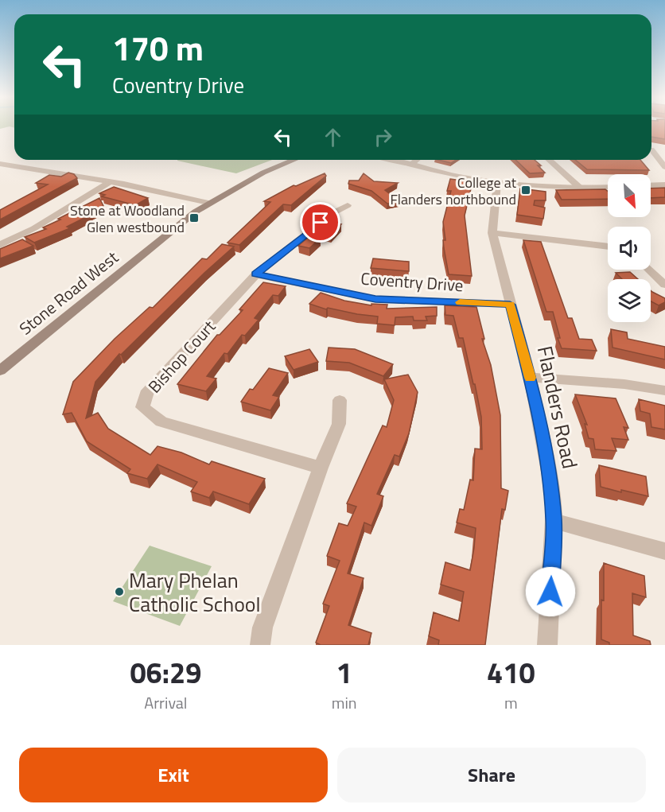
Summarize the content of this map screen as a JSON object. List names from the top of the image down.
{
  "streets": {
    "main road": ["Stone Road West"],
    "street": ["Coventry Drive", "Bishop Court", "Flanders Road"]
  },
  "crossings": [
    ["Coventry Drive", "Bishop Court"],
    ["Coventry Drive", "Flanders Road"]
  ],
  "places": {
    "transit": ["College at Flanders northbound", "Stone at Woodland Glen westbound"],
    "other": ["Mary Phelan Catholic School"]
  },
  "north": "bottom right",
  "page": {
    "turn": ["170 m", "Coventry Drive"],
    "eta": [
      "06:29",
      "Arrival",
      "1",
      "min",
      "410",
      "m"
    ],
    "buttons": ["Exit", "Share"]
  }
}
